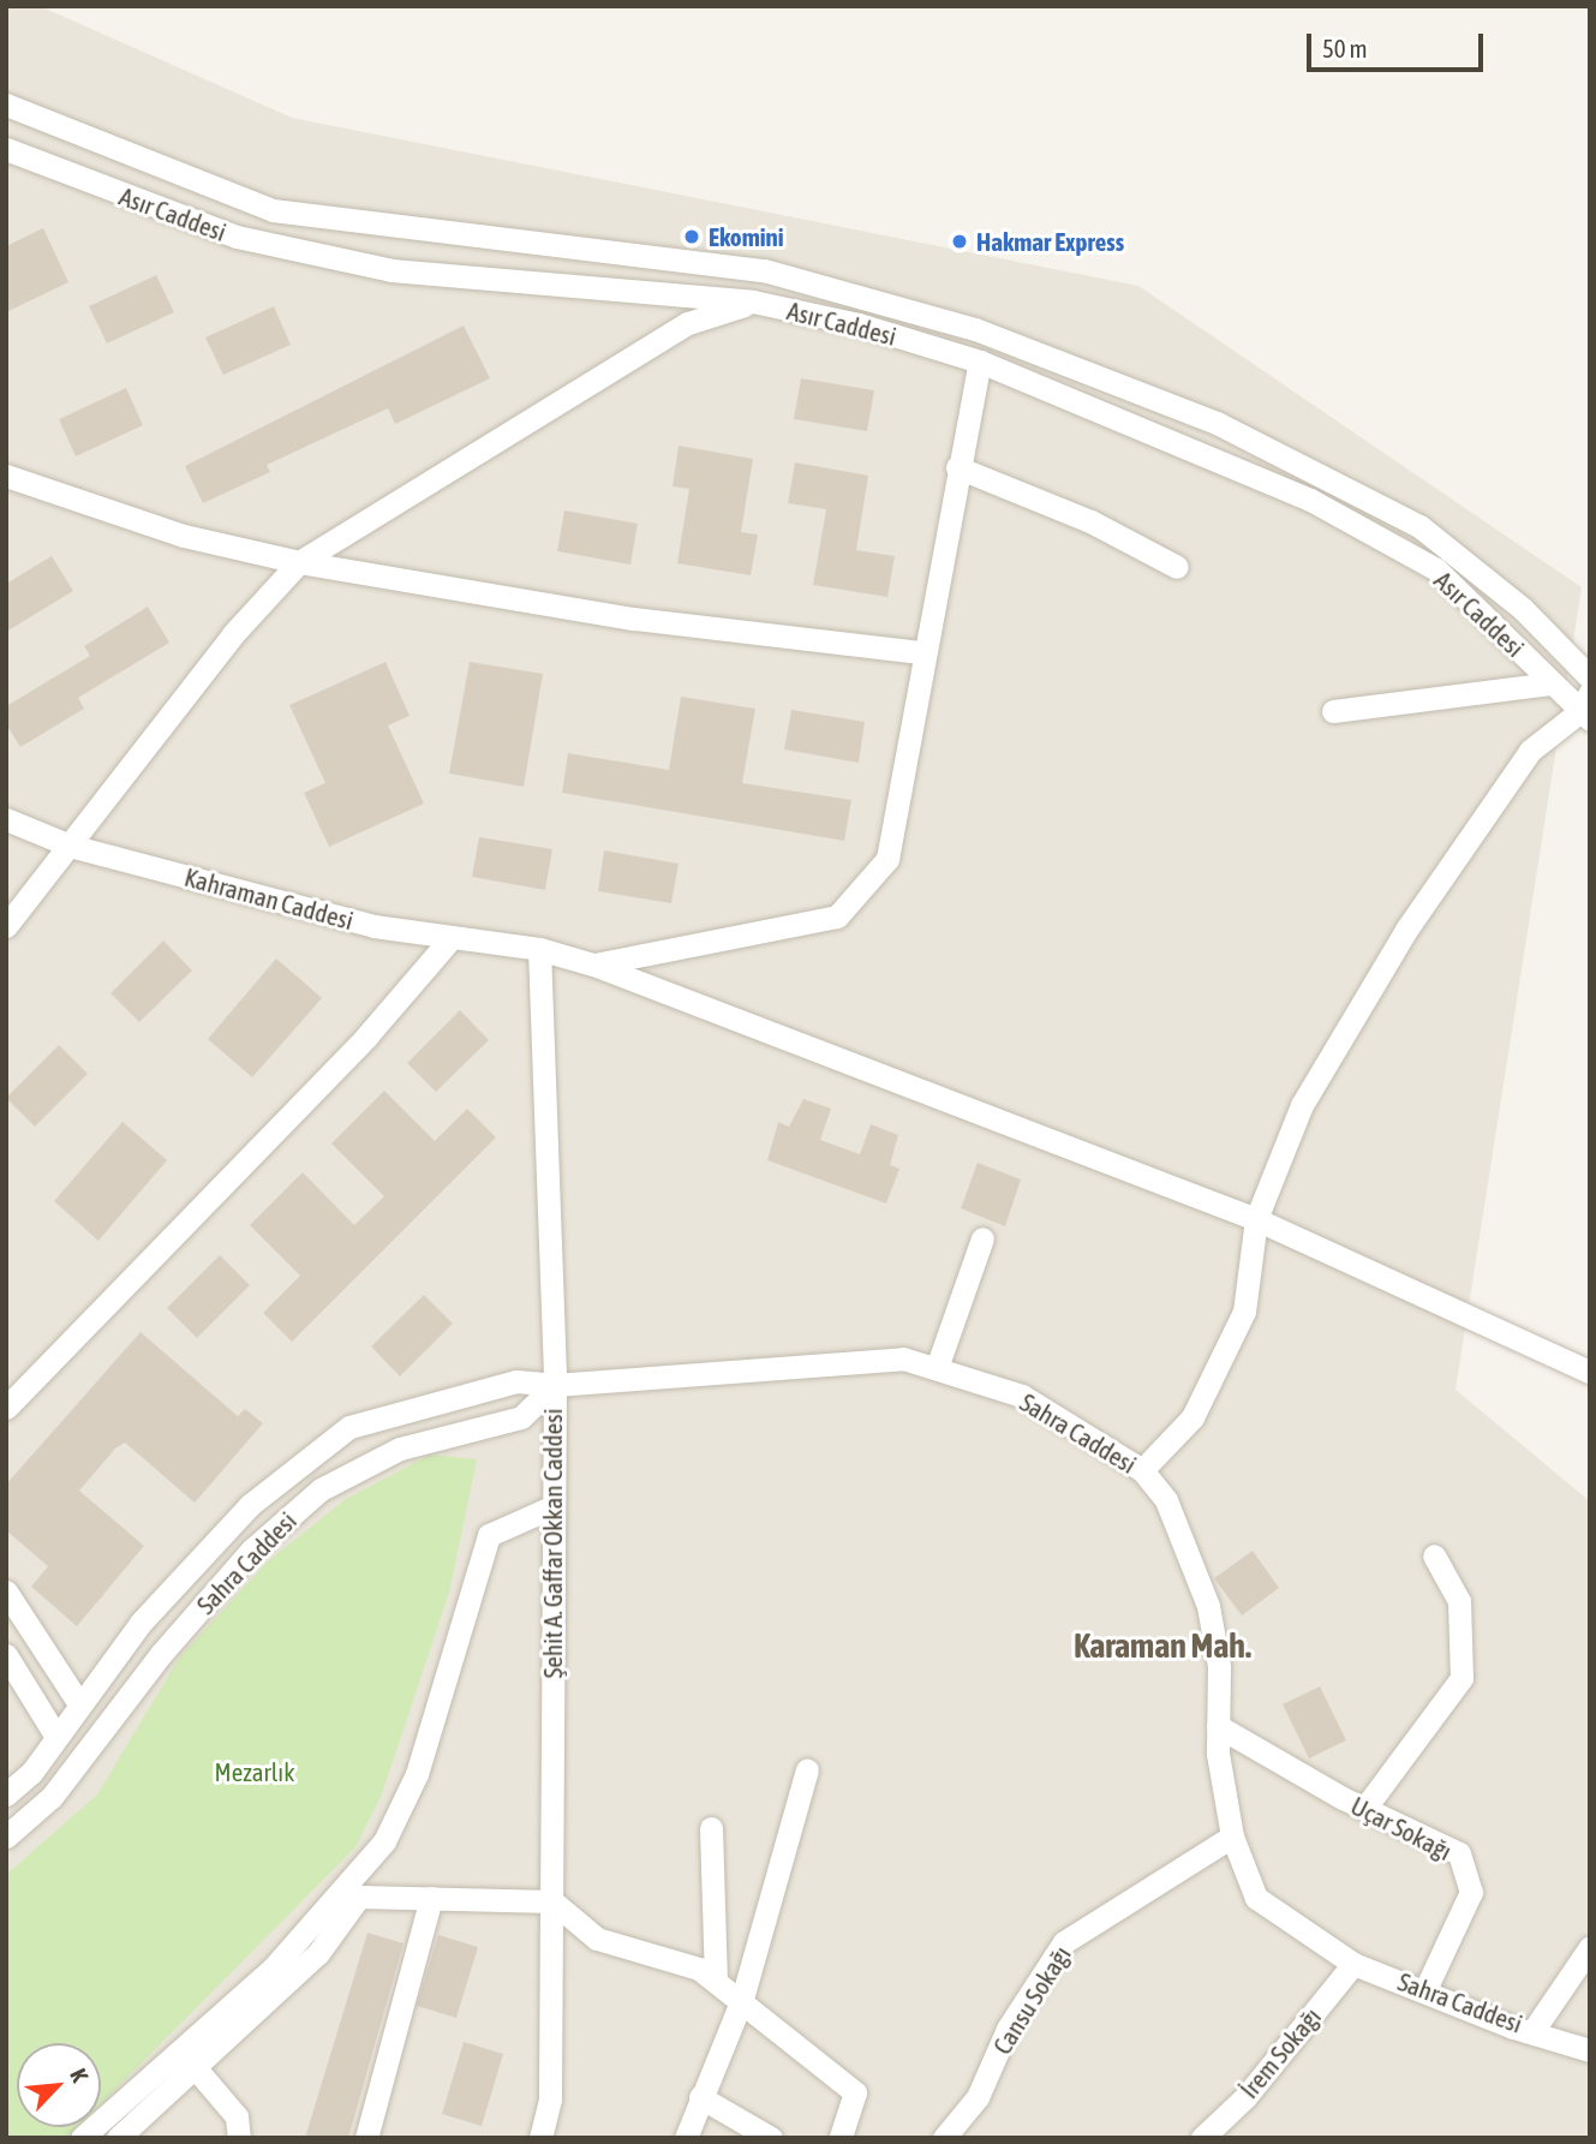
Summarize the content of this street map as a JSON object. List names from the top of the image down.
{
  "streets": {
    "street": [
      "Asır Caddesi",
      "Kahraman Caddesi",
      "Sahra Caddesi",
      "Şehit A. Gaffar Okkan Caddesi",
      "Uçar Sokağı",
      "Cansu Sokağı",
      "İrem Sokağı"
    ]
  },
  "crossings": [
    ["Kahraman Caddesi", "Şehit A. Gaffar Okkan Caddesi"],
    ["Sahra Caddesi", "Şehit A. Gaffar Okkan Caddesi"],
    ["Sahra Caddesi", "Uçar Sokağı"],
    ["Sahra Caddesi", "Cansu Sokağı"],
    ["Sahra Caddesi", "İrem Sokağı"]
  ],
  "districts": ["Karaman Mah."],
  "parks": ["Mezarlık"],
  "places": ["Ekomini", "Hakmar Express"],
  "scale_bar": "50 m",
  "north": "top right"
}
